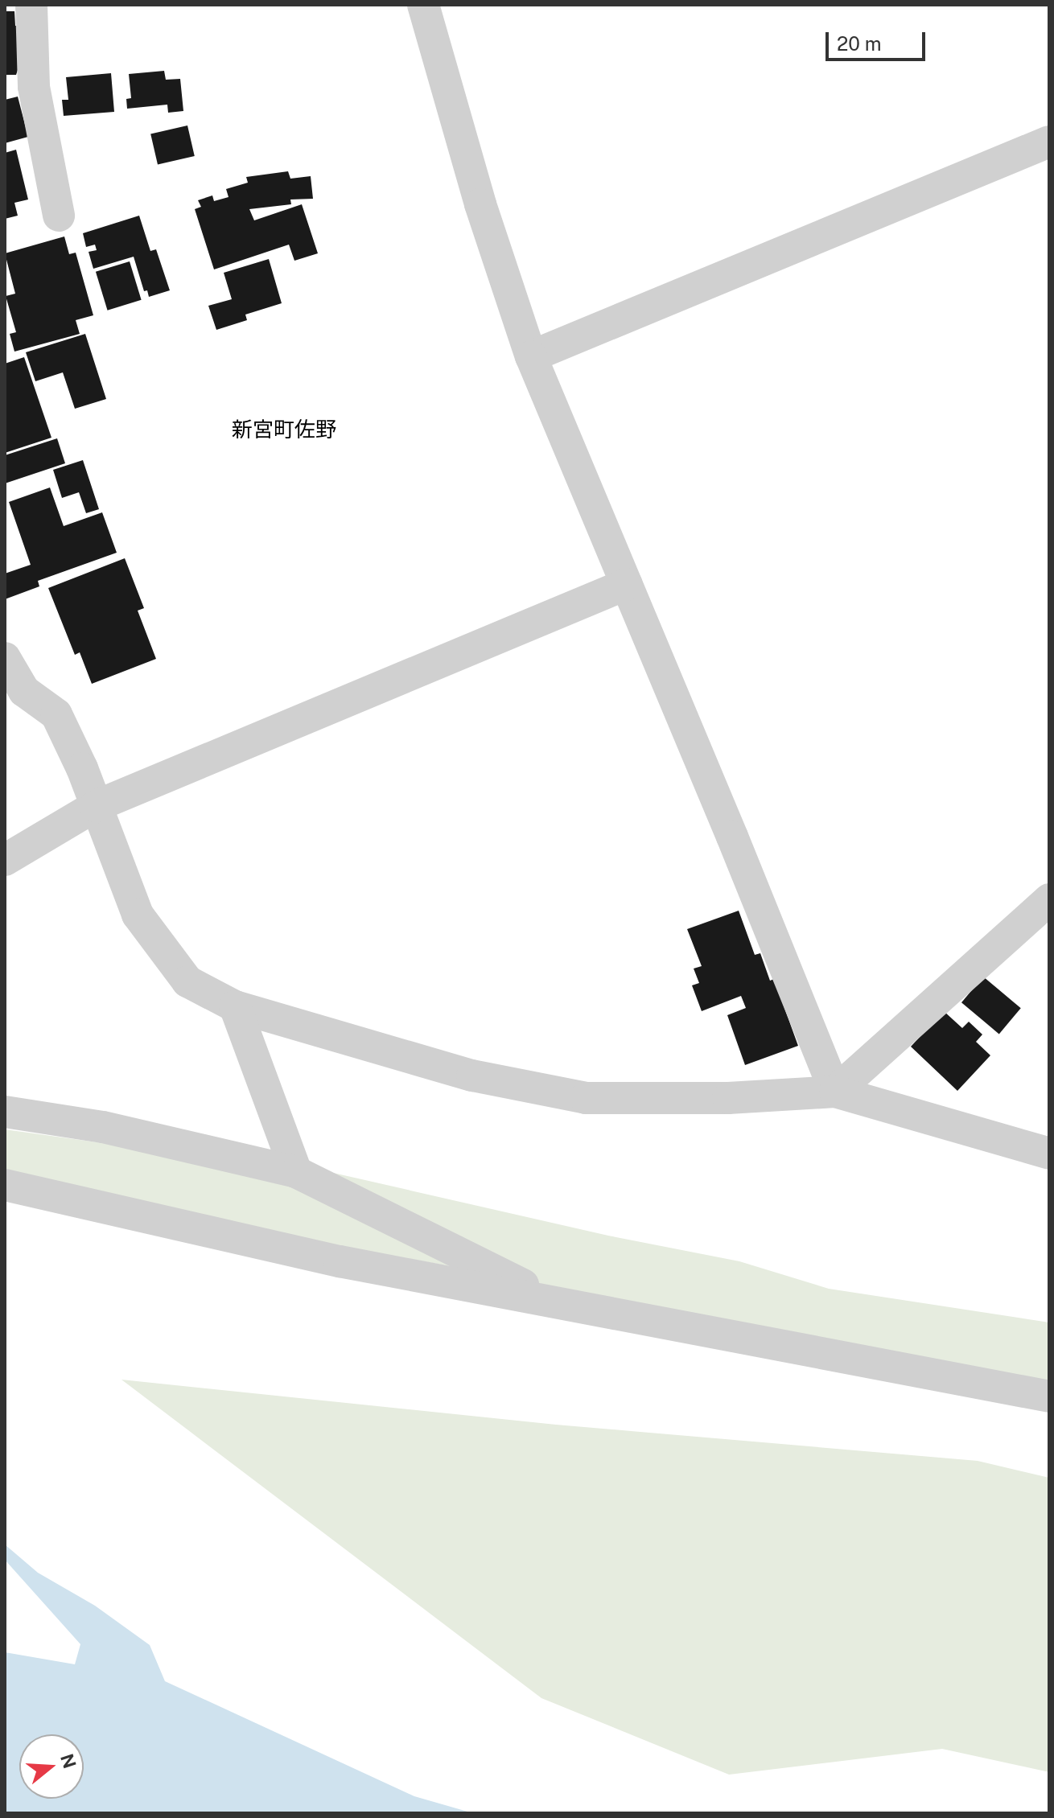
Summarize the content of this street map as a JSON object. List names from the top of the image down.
{
  "districts": ["新宮町佐野"],
  "scale_bar": "20 m",
  "north": "right"
}
